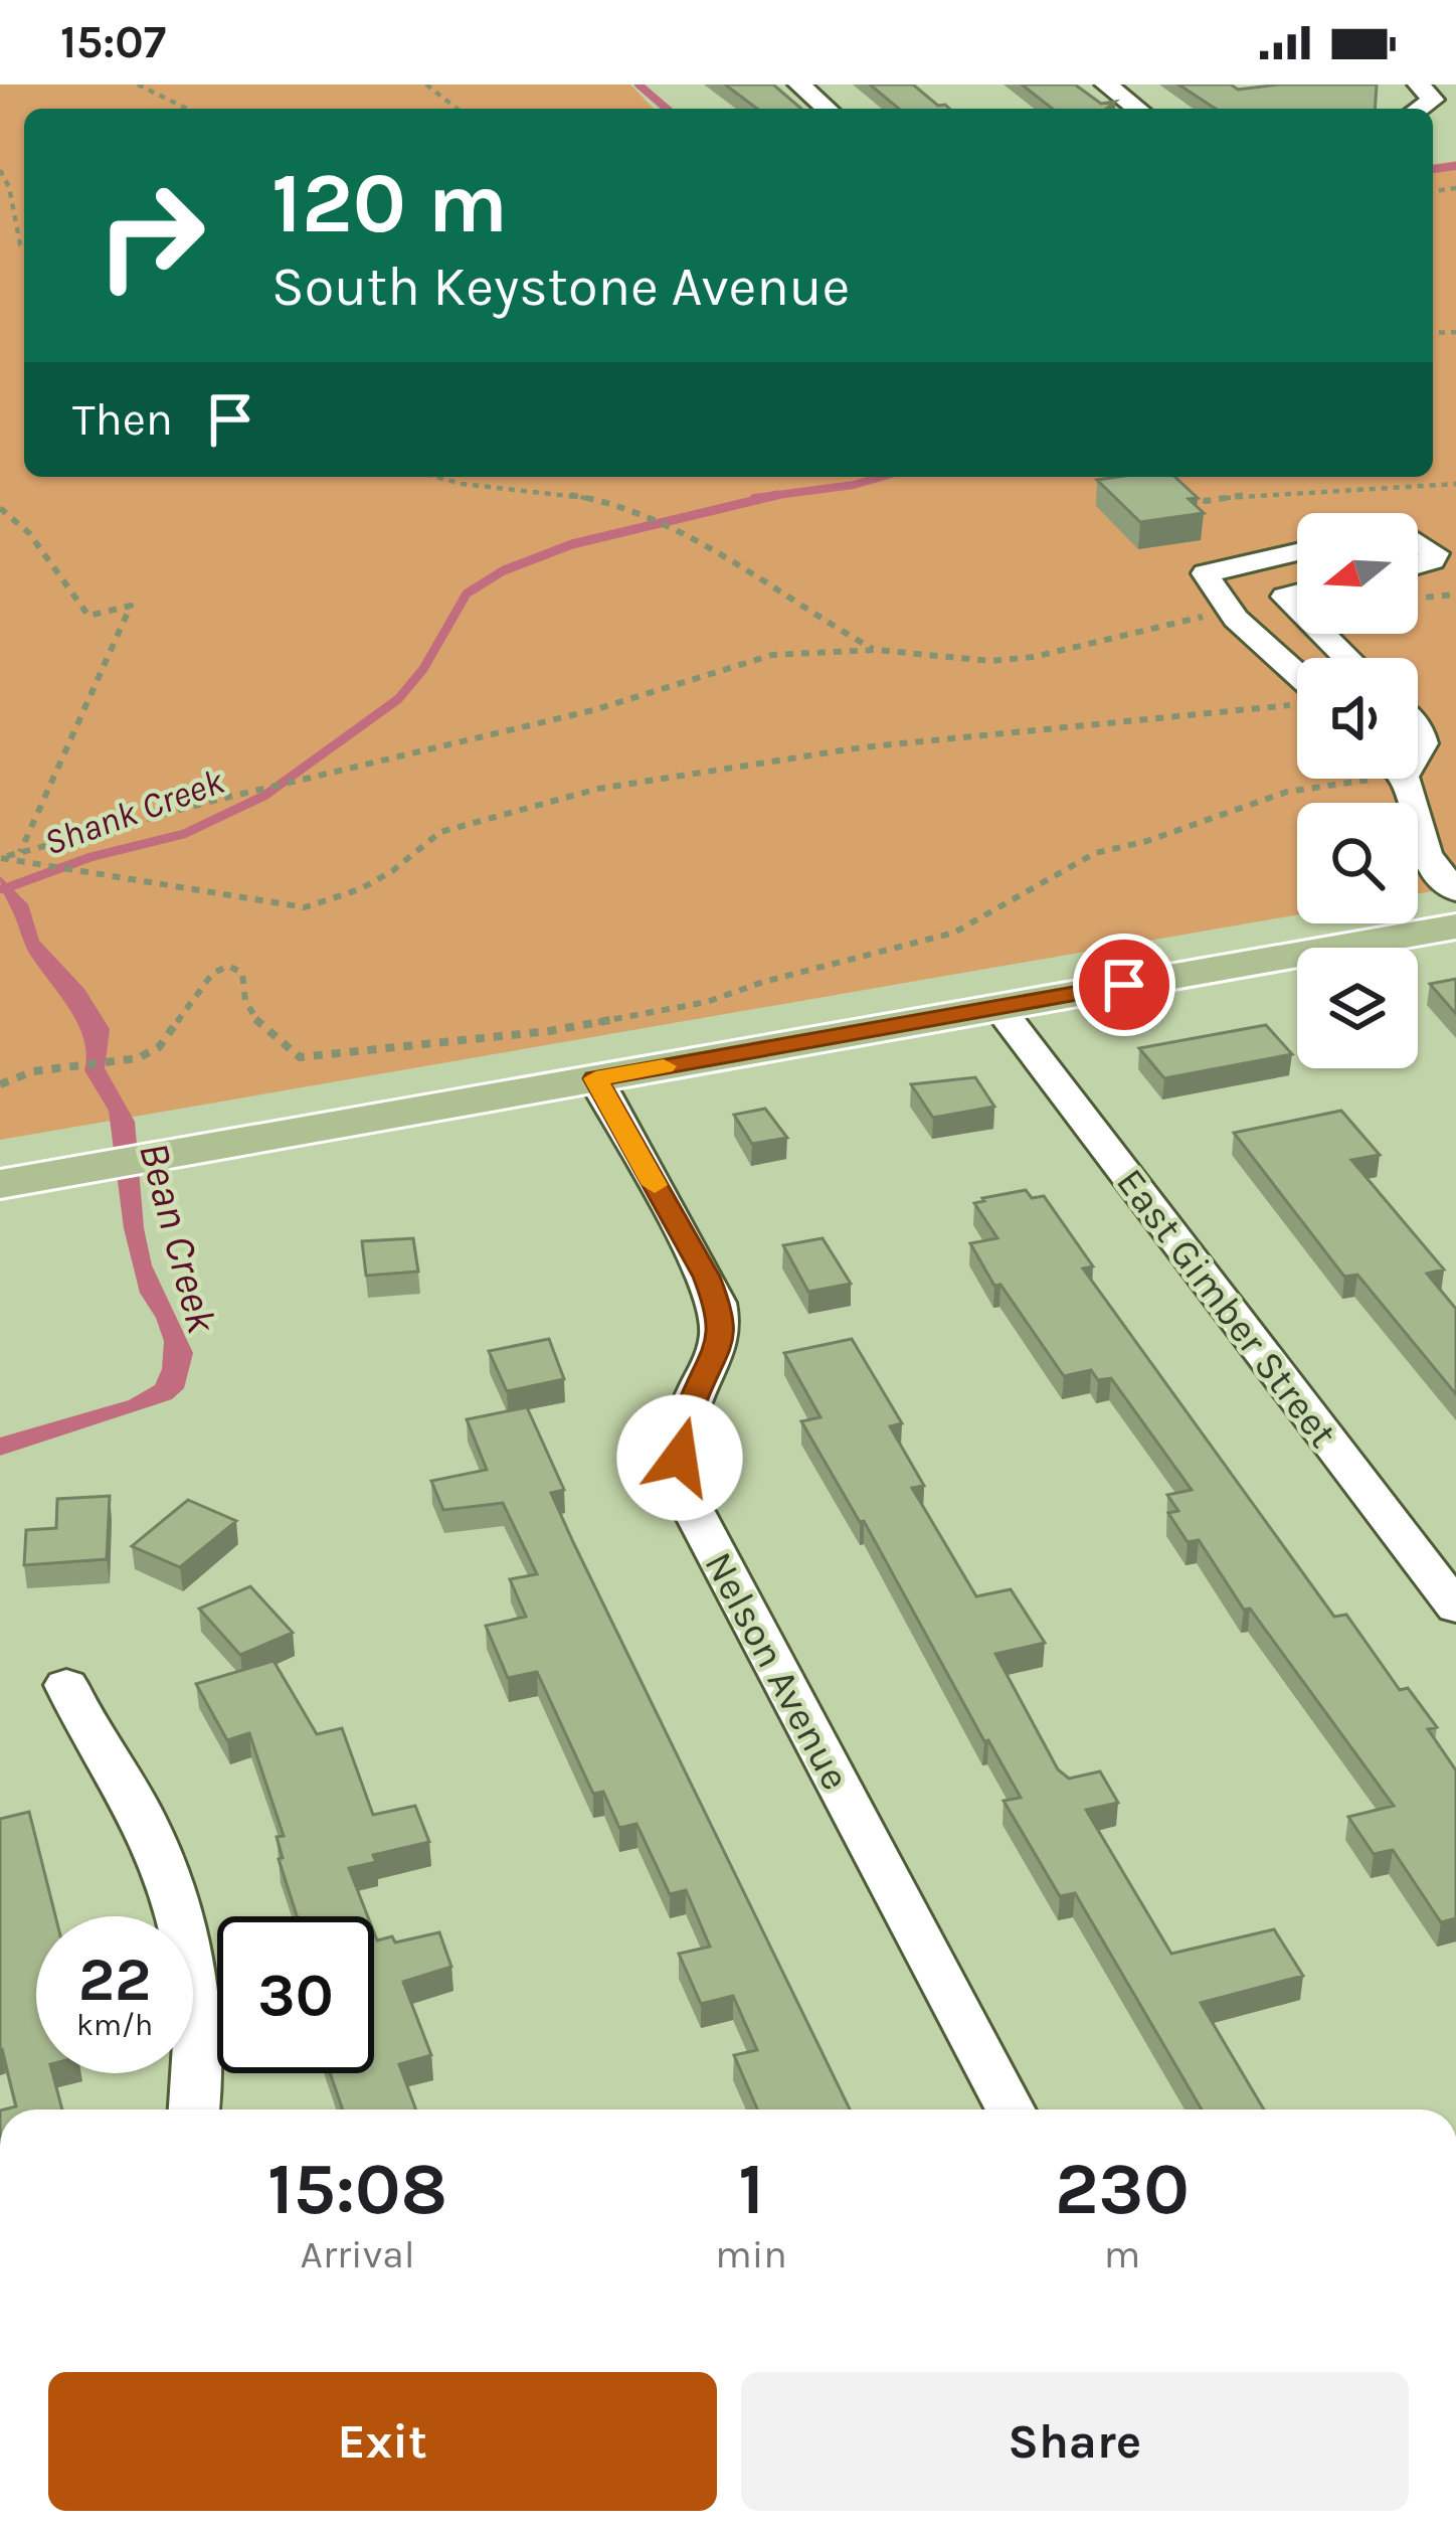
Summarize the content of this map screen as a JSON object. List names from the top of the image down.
{
  "streets": {
    "street": ["East Gimber Street", "Nelson Avenue"]
  },
  "water": ["Shank Creek", "Bean Creek"],
  "north": "left",
  "page": {
    "status": "15:07",
    "turn": ["120 m", "South Keystone Avenue"],
    "then": "Then",
    "speed": "22 km/h",
    "limit": "30",
    "eta": [
      "15:08",
      "Arrival",
      "1",
      "min",
      "230",
      "m"
    ],
    "buttons": ["Exit", "Share"]
  }
}
